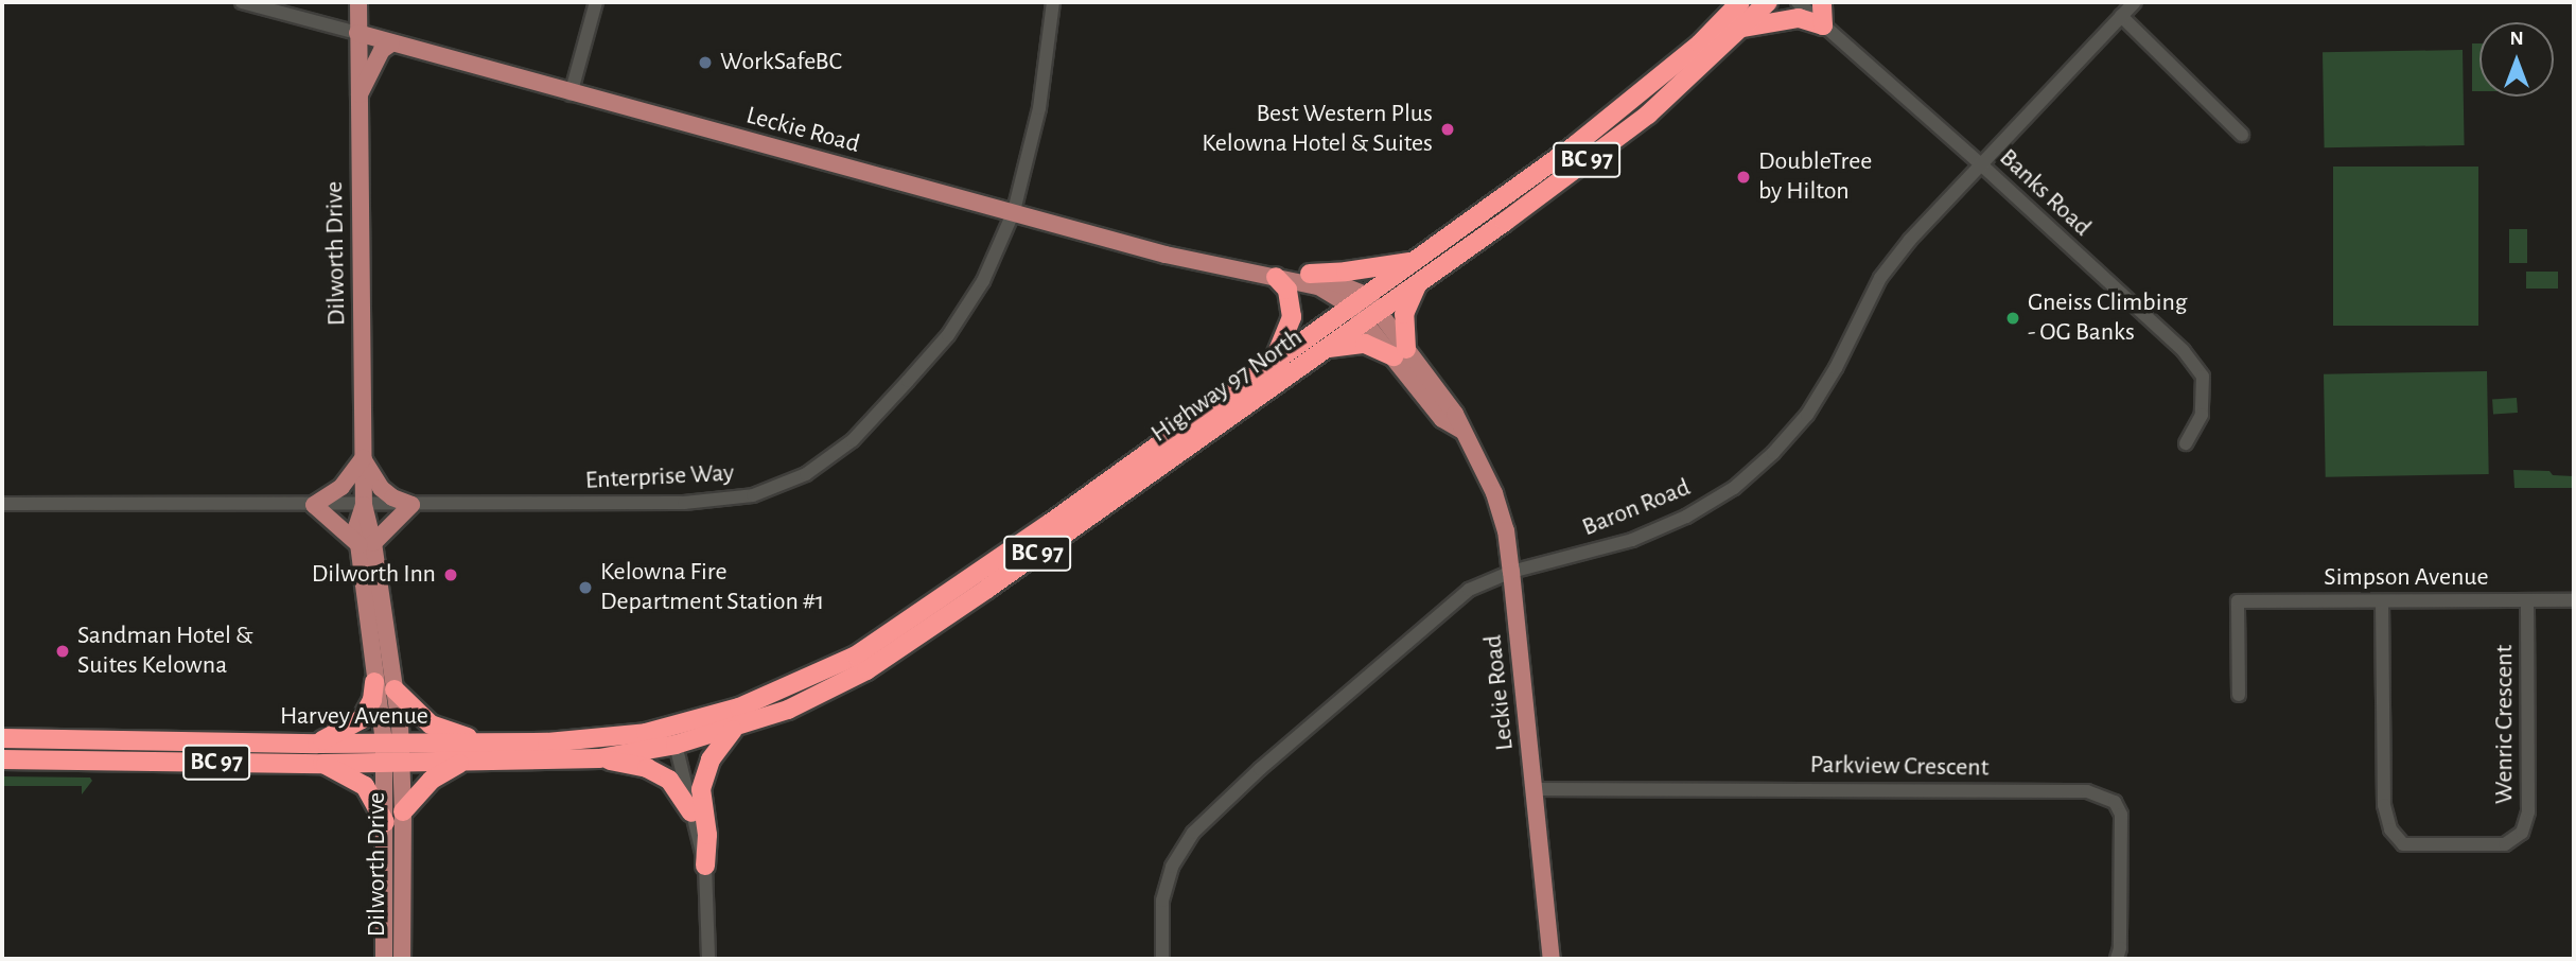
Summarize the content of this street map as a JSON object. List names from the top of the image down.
{
  "streets": {
    "highway": ["BC 97", "Highway 97 North", "Harvey Avenue"],
    "main road": ["Leckie Road", "Dilworth Drive"],
    "street": [
      "Banks Road",
      "Enterprise Way",
      "Baron Road",
      "Simpson Avenue",
      "Wenric Crescent",
      "Parkview Crescent"
    ]
  },
  "crossings": [
    ["Leckie Road", "Dilworth Drive"],
    ["Leckie Road", "Highway 97 North"],
    ["Leckie Road", "Enterprise Way"],
    ["Leckie Road", "Baron Road"],
    ["Leckie Road", "Parkview Crescent"],
    ["Banks Road", "Baron Road"],
    ["Dilworth Drive", "Enterprise Way"],
    ["Dilworth Drive", "Harvey Avenue"],
    ["Highway 97 North", "Harvey Avenue"],
    ["Simpson Avenue", "Wenric Crescent"]
  ],
  "places": [
    "WorkSafeBC",
    "Best Western Plus Kelowna Hotel & Suites",
    "DoubleTree by Hilton",
    "Gneiss Climbing - OG Banks",
    "Dilworth Inn",
    "Kelowna Fire Department Station #1",
    "Sandman Hotel & Suites Kelowna"
  ],
  "north": "top"
}
